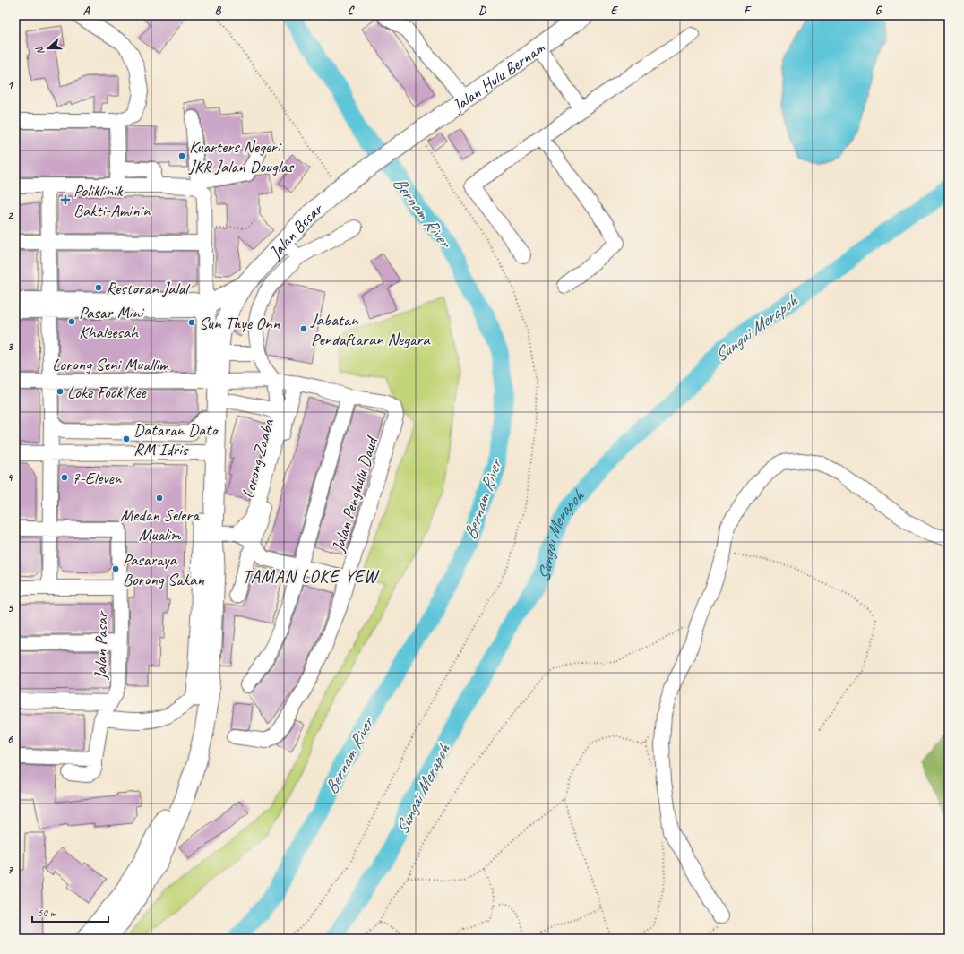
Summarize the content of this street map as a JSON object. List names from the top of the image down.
{
  "streets": {
    "main road": ["Jalan Hulu Bernam", "Jalan Besar"],
    "street": [
      "Lorong Seni Muallim",
      "Lorong Zaaba",
      "Jalan Penghulu Daud",
      "Jalan Pasar"
    ]
  },
  "crossings": [
    ["Jalan Hulu Bernam", "Jalan Besar"],
    ["Lorong Seni Muallim", "Jalan Penghulu Daud"],
    ["Lorong Zaaba", "Jalan Penghulu Daud"]
  ],
  "districts": ["TAMAN LOKE YEW"],
  "water": ["Bernam River", "Sungai Merapoh"],
  "places": {
    "other": [
      "Kuarters Negeri JKR Jalan Douglas",
      "Restoran Jalal",
      "Pasar Mini Khaleesah",
      "Sun Thye Onn",
      "Jabatan Pendaftaran Negara",
      "Loke Fook Kee",
      "Dataran Dato RM Idris",
      "7-Eleven",
      "Medan Selera Mualim",
      "Pasaraya Borong Sakan"
    ],
    "health": ["Poliklinik Bakti-Aminin"]
  },
  "scale_bar": "50 m",
  "north": "left",
  "grid": {
    "columns": [
      "A",
      "B",
      "C",
      "D",
      "E",
      "F",
      "G"
    ],
    "rows": [
      "1",
      "2",
      "3",
      "4",
      "5",
      "6",
      "7"
    ]
  }
}
